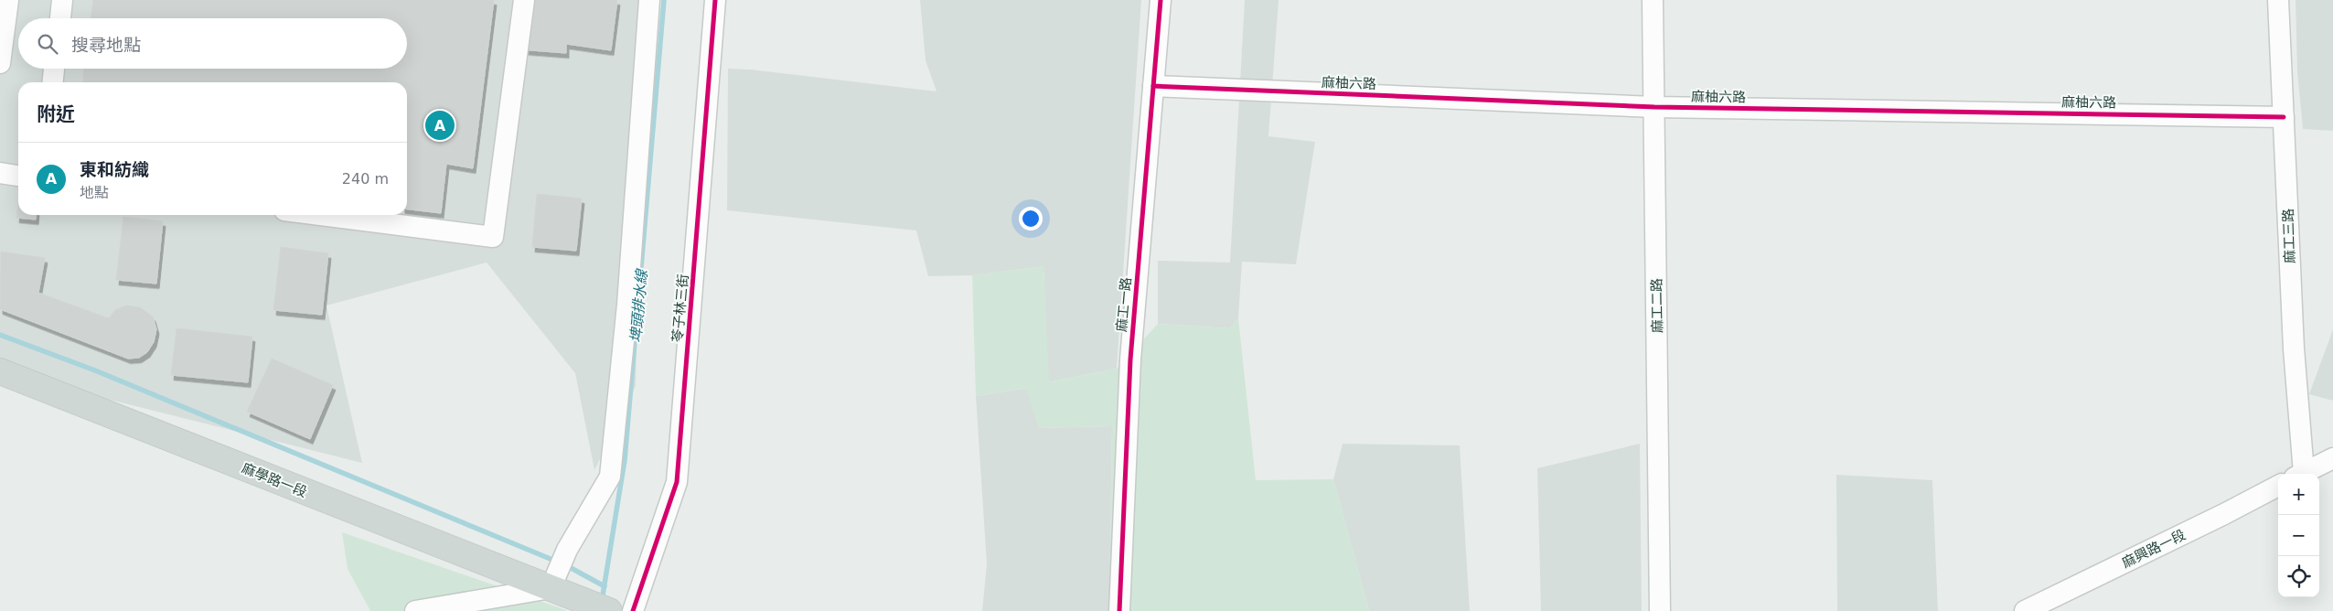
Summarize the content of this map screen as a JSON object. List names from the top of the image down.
{
  "streets": {
    "main road": ["麻學路一段"],
    "street": [
      "麻柚六路",
      "麻工三路",
      "麻工一路",
      "麻工二路",
      "苓子林三街",
      "麻興路一段"
    ]
  },
  "crossings": [
    ["麻柚六路", "麻工三路"],
    ["麻柚六路", "麻工一路"],
    ["麻柚六路", "麻工二路"]
  ],
  "water": ["埤頭排水線"],
  "page": {
    "search": "搜尋地點",
    "heading": "附近",
    "pins": "A",
    "list": [
      {
        "mark": "A",
        "name": "東和紡織",
        "note": "地點",
        "value": "240 m"
      }
    ],
    "map_buttons": ["+", "−"]
  }
}
